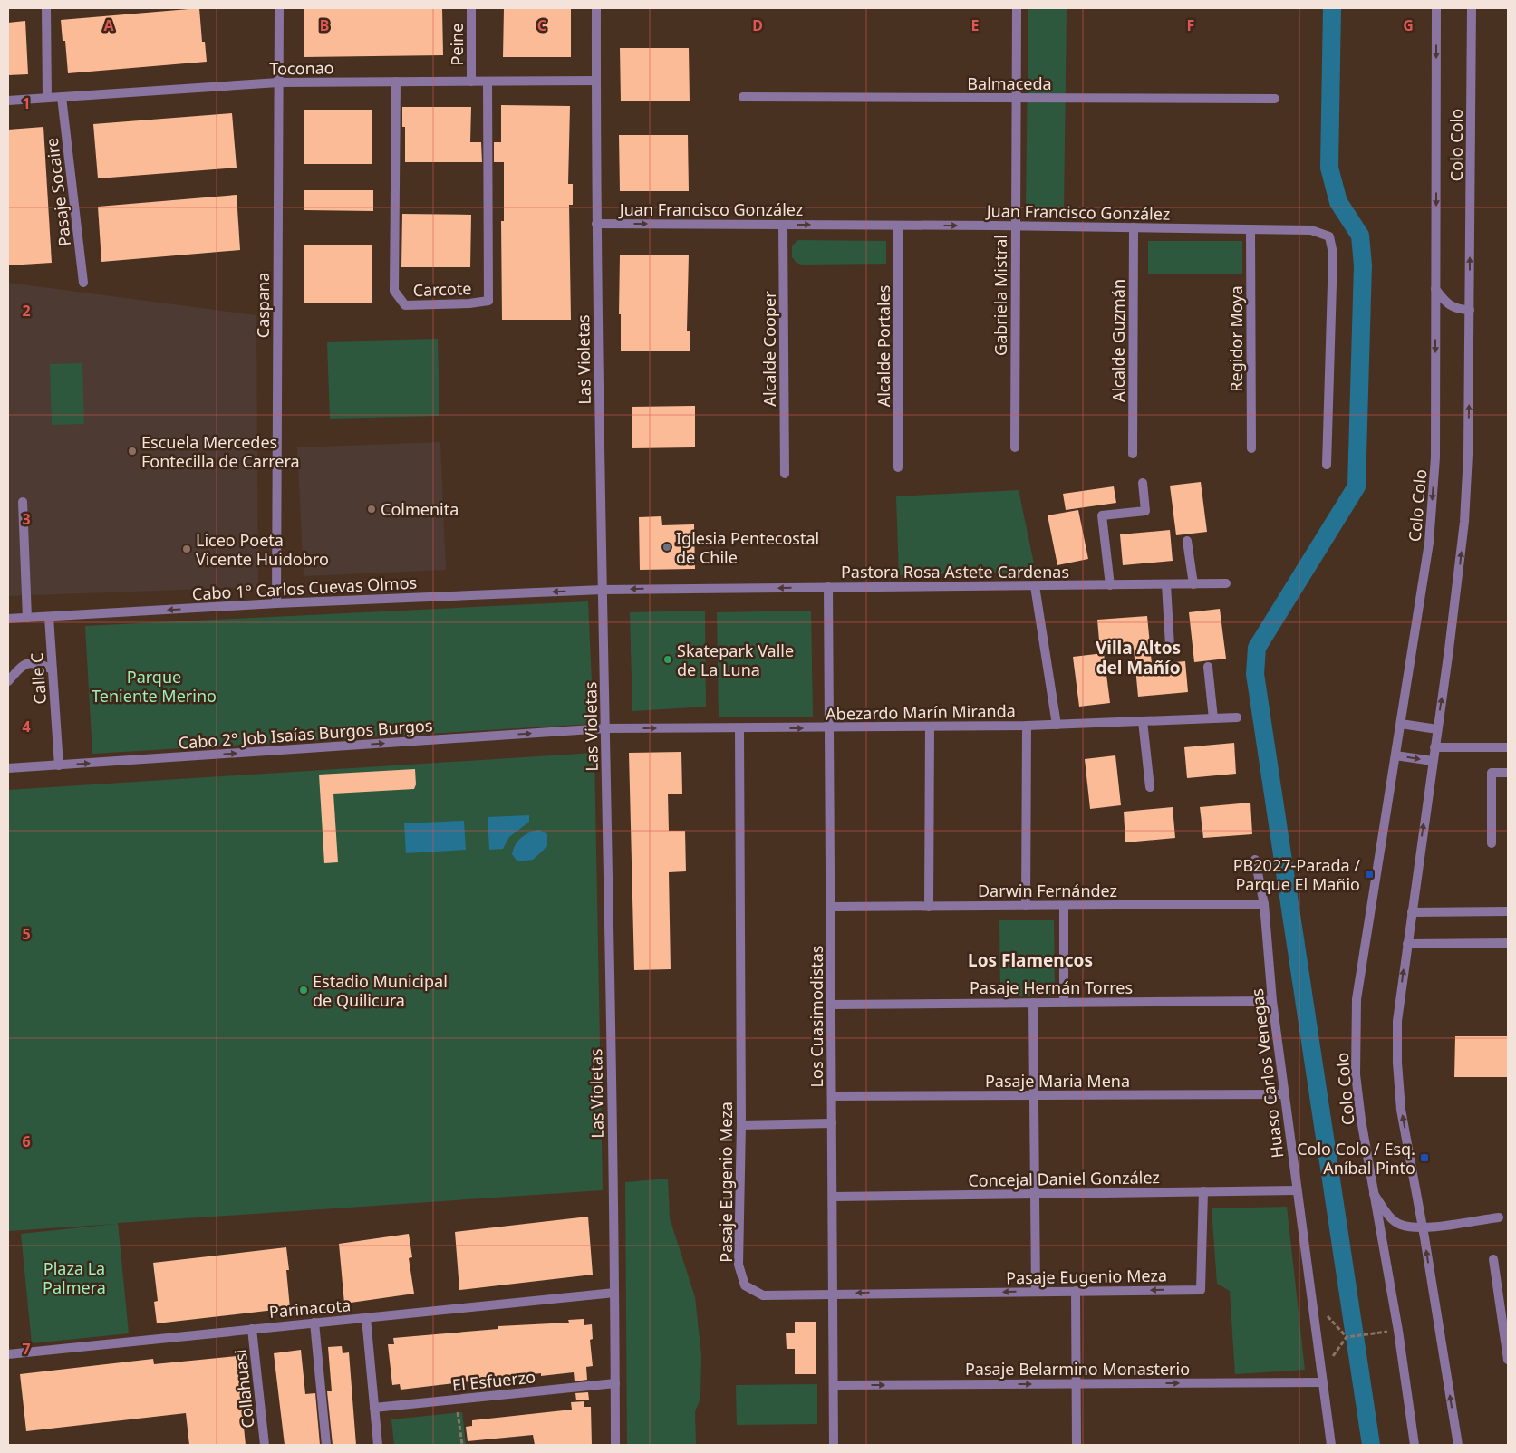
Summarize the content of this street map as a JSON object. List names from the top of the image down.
{
  "streets": {
    "street": [
      "Peine",
      "Toconao",
      "Balmaceda",
      "Colo Colo",
      "Pasaje Socaire",
      "Juan Francisco González",
      "Carcote",
      "Gabriela Mistral",
      "Caspana",
      "Regidor Moya",
      "Alcalde Guzmán",
      "Alcalde Portales",
      "Alcalde Cooper",
      "Las Violetas",
      "Pastora Rosa Astete Cardenas",
      "Cabo 1° Carlos Cuevas Olmos",
      "Calle C",
      "Abezardo Marín Miranda",
      "Cabo 2° Job Isaías Burgos Burgos",
      "Darwin Fernández",
      "Pasaje Hernán Torres",
      "Los Cuasimodistas",
      "Huaso Carlos Venegas",
      "Pasaje Maria Mena",
      "Concejal Daniel González",
      "Pasaje Eugenio Meza",
      "Parinacota",
      "Pasaje Belarmino Monasterio",
      "El Esfuerzo",
      "Collahuasi"
    ]
  },
  "crossings": [
    ["Peine", "Toconao"],
    ["Toconao", "Pasaje Socaire"],
    ["Toconao", "Carcote"],
    ["Toconao", "Caspana"],
    ["Toconao", "Las Violetas"],
    ["Balmaceda", "Gabriela Mistral"],
    ["Juan Francisco González", "Gabriela Mistral"],
    ["Juan Francisco González", "Regidor Moya"],
    ["Juan Francisco González", "Alcalde Guzmán"],
    ["Juan Francisco González", "Alcalde Portales"],
    ["Juan Francisco González", "Alcalde Cooper"],
    ["Juan Francisco González", "Las Violetas"],
    ["Caspana", "Cabo 1° Carlos Cuevas Olmos"],
    ["Las Violetas", "Pastora Rosa Astete Cardenas"],
    ["Las Violetas", "Cabo 1° Carlos Cuevas Olmos"],
    ["Las Violetas", "Abezardo Marín Miranda"],
    ["Las Violetas", "Cabo 2° Job Isaías Burgos Burgos"],
    ["Las Violetas", "Parinacota"],
    ["Las Violetas", "El Esfuerzo"],
    ["Pastora Rosa Astete Cardenas", "Cabo 1° Carlos Cuevas Olmos"],
    ["Pastora Rosa Astete Cardenas", "Los Cuasimodistas"],
    ["Cabo 1° Carlos Cuevas Olmos", "Calle C"],
    ["Calle C", "Cabo 2° Job Isaías Burgos Burgos"],
    ["Abezardo Marín Miranda", "Cabo 2° Job Isaías Burgos Burgos"],
    ["Abezardo Marín Miranda", "Los Cuasimodistas"],
    ["Abezardo Marín Miranda", "Pasaje Eugenio Meza"],
    ["Darwin Fernández", "Los Cuasimodistas"],
    ["Darwin Fernández", "Huaso Carlos Venegas"],
    ["Pasaje Hernán Torres", "Los Cuasimodistas"],
    ["Pasaje Hernán Torres", "Huaso Carlos Venegas"],
    ["Los Cuasimodistas", "Pasaje Maria Mena"],
    ["Los Cuasimodistas", "Concejal Daniel González"],
    ["Los Cuasimodistas", "Pasaje Eugenio Meza"],
    ["Los Cuasimodistas", "Pasaje Belarmino Monasterio"],
    ["Huaso Carlos Venegas", "Pasaje Maria Mena"],
    ["Huaso Carlos Venegas", "Concejal Daniel González"],
    ["Huaso Carlos Venegas", "Pasaje Belarmino Monasterio"],
    ["Concejal Daniel González", "Pasaje Eugenio Meza"],
    ["Parinacota", "Collahuasi"]
  ],
  "one_way": [
    "Juan Francisco González",
    "Pastora Rosa Astete Cardenas",
    "Cabo 1° Carlos Cuevas Olmos",
    "Abezardo Marín Miranda",
    "Cabo 2° Job Isaías Burgos Burgos",
    "Pasaje Belarmino Monasterio"
  ],
  "districts": ["Villa Altos del Mañío", "Los Flamencos"],
  "parks": ["Parque Teniente Merino", "Plaza La Palmera"],
  "places": {
    "other": [
      "Escuela Mercedes Fontecilla de Carrera",
      "Colmenita",
      "Iglesia Pentecostal de Chile",
      "Liceo Poeta Vicente Huidobro",
      "Skatepark Valle de La Luna",
      "Estadio Municipal de Quilicura"
    ],
    "transit": ["PB2027-Parada / Parque El Mañio", "Colo Colo / Esq. Aníbal Pinto"]
  },
  "grid": {
    "columns": [
      "A",
      "B",
      "C",
      "D",
      "E",
      "F",
      "G"
    ],
    "rows": [
      "1",
      "2",
      "3",
      "4",
      "5",
      "6",
      "7"
    ]
  }
}
